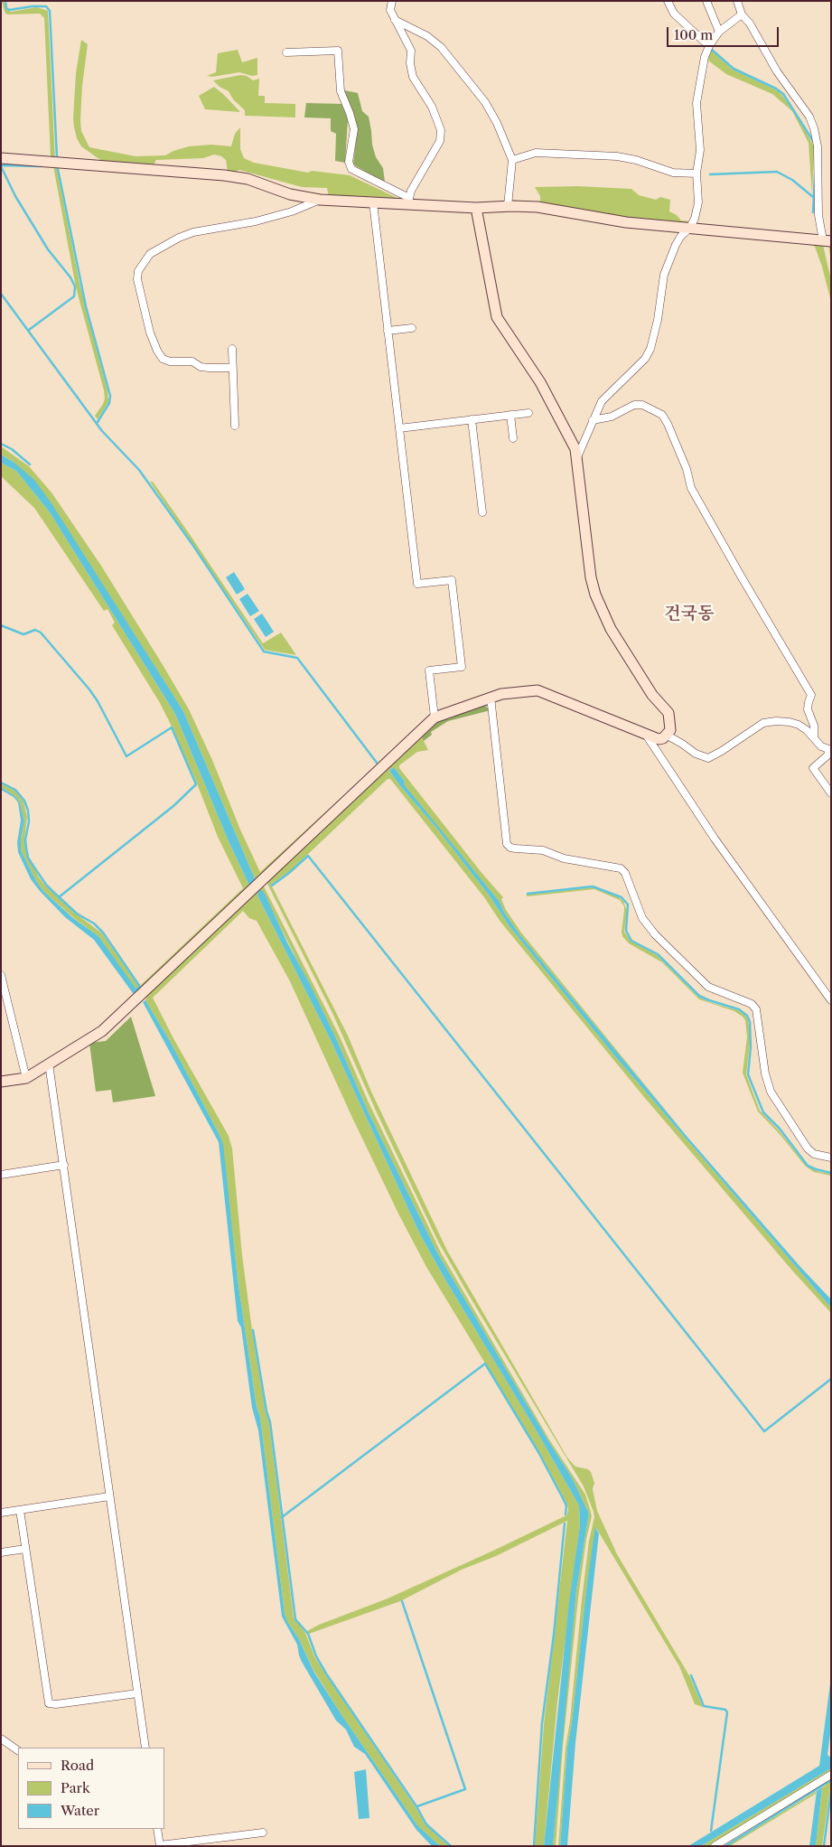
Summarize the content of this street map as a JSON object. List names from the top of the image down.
{
  "districts": ["건국동"],
  "legend": ["Road", "Park", "Water"],
  "scale_bar": "100 m"
}
